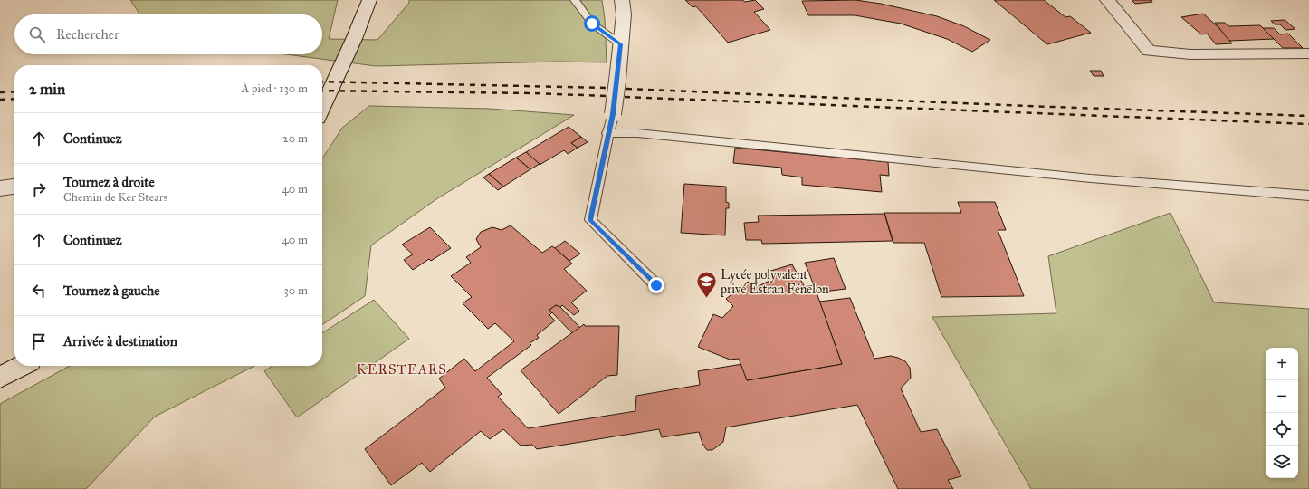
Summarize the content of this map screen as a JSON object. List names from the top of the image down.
{
  "districts": ["KERSTEARS"],
  "places": {
    "school or university": ["Lycée polyvalent privé Estran Fénelon"]
  },
  "page": {
    "search": "Rechercher",
    "heading": ["2 min", "À pied · 130 m"],
    "list": [
      ["Continuez", "20 m"],
      ["Tournez à droite", "Chemin de Ker Stears", "40 m"],
      ["Continuez", "40 m"],
      ["Tournez à gauche", "30 m"],
      "Arrivée à destination"
    ],
    "map_buttons": ["+", "−"]
  }
}
